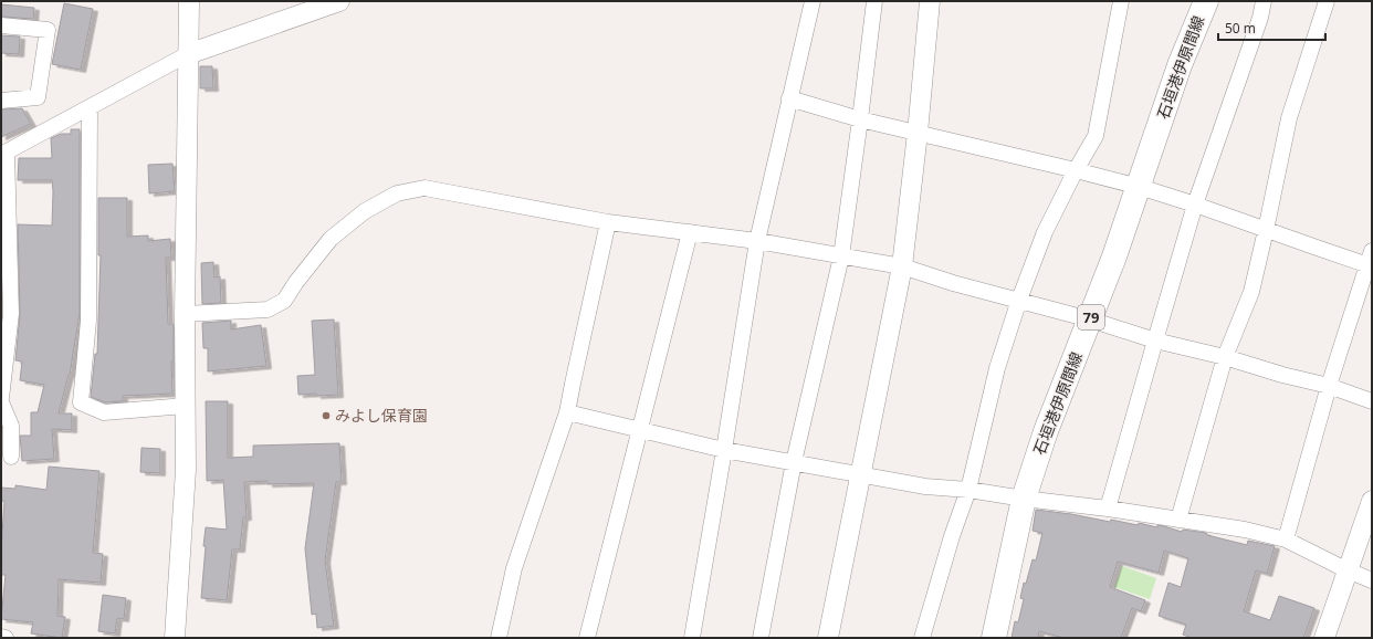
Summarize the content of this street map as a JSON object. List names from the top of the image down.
{
  "streets": {
    "main road": ["石垣港伊原間線", "79"]
  },
  "places": ["みよし保育園"],
  "scale_bar": "50 m"
}
